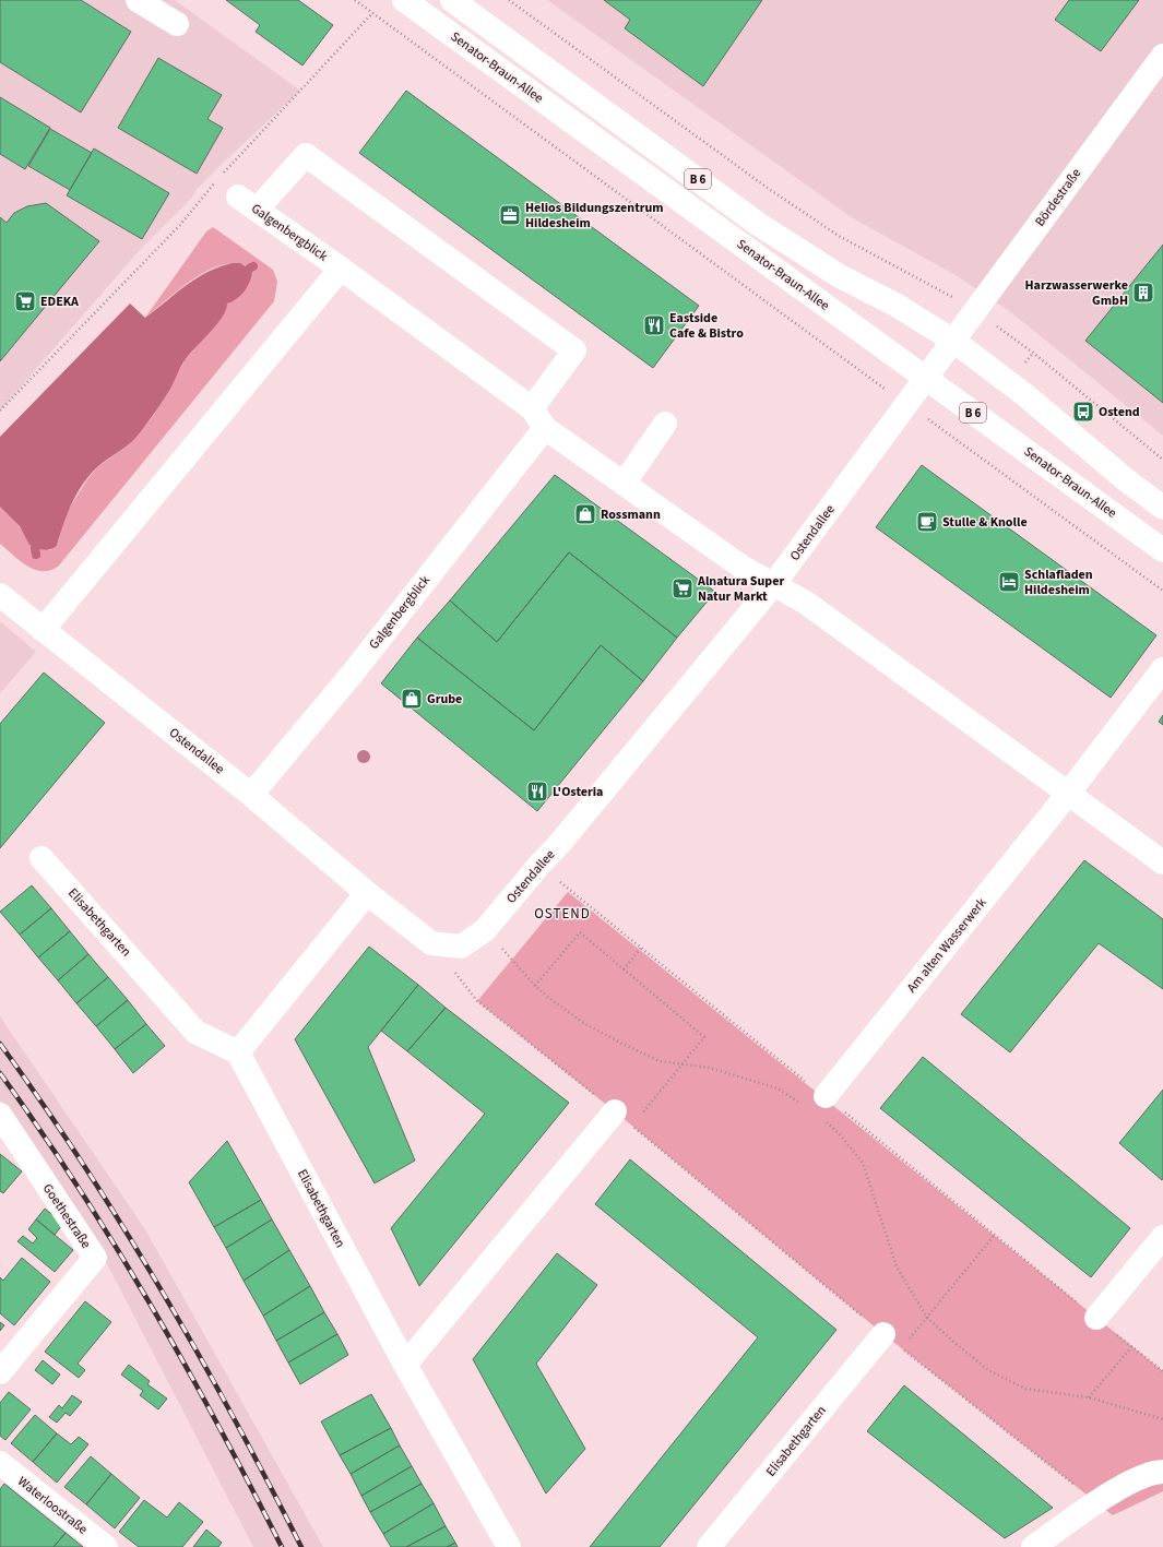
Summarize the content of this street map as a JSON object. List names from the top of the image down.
{
  "streets": {
    "street": [
      "Senator-Braun-Allee",
      "B 6",
      "Bördestraße",
      "Galgenbergblick",
      "Ostendallee",
      "Elisabethgarten",
      "Am alten Wasserwerk",
      "Goethestraße",
      "Waterloostraße"
    ]
  },
  "crossings": [
    ["Senator-Braun-Allee", "Bördestraße"],
    ["Senator-Braun-Allee", "Ostendallee"],
    ["Bördestraße", "Ostendallee"],
    ["Galgenbergblick", "Ostendallee"]
  ],
  "districts": ["OSTEND"],
  "places": {
    "office": ["Helios Bildungszentrum Hildesheim"],
    "building": ["Harzwasserwerke GmbH"],
    "supermarket": ["EDEKA", "Alnatura Super Natur Markt"],
    "restaurant": ["Eastside Cafe & Bistro", "L'Osteria"],
    "bus stop": ["Ostend"],
    "shop": ["Rossmann", "Grube"],
    "cafe": ["Stulle & Knolle"],
    "hotel": ["Schlafladen Hildesheim"]
  }
}
